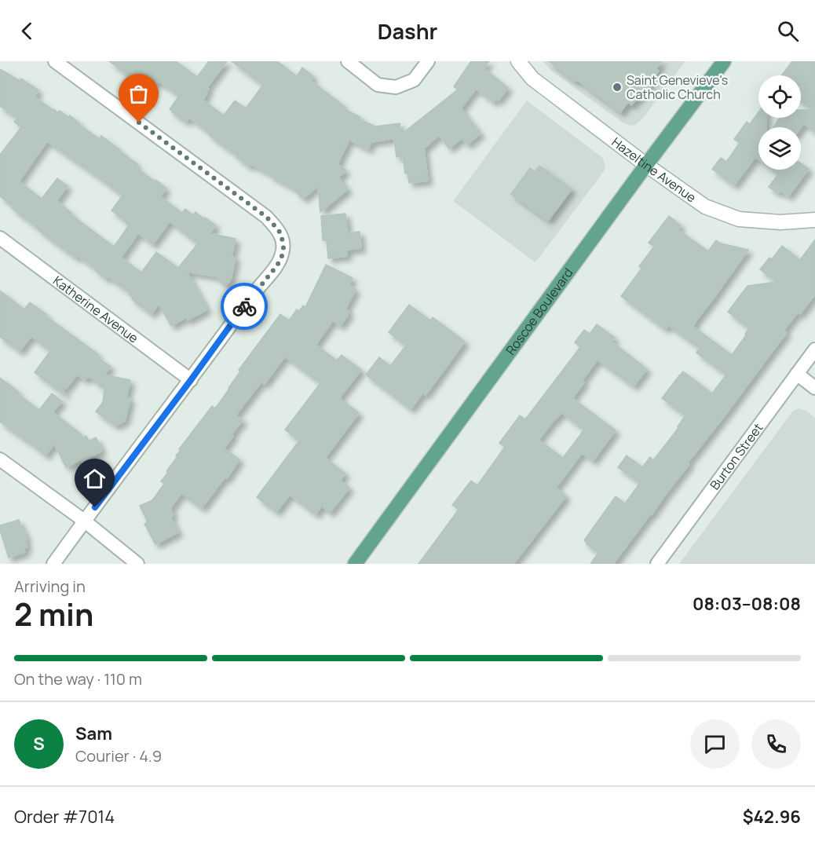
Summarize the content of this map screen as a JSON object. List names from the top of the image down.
{
  "streets": {
    "main road": ["Roscoe Boulevard"],
    "street": ["Hazeltine Avenue", "Katherine Avenue", "Burton Street"]
  },
  "crossings": [
    ["Hazeltine Avenue", "Roscoe Boulevard"]
  ],
  "places": ["Saint Genevieve's Catholic Church"],
  "page": {
    "header": "Dashr",
    "heading": ["2 min", "Arriving in", "08:03–08:08"],
    "panel": [
      "Sam",
      "Courier · 4.9",
      "Order #7014",
      "$42.96"
    ],
    "bar": "On the way · 110 m",
    "round": "S"
  }
}
